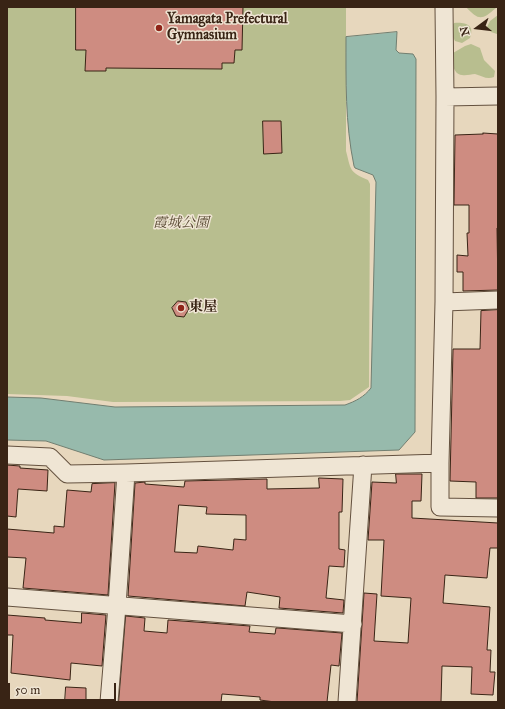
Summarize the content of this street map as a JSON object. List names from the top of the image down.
{
  "parks": ["霞城公園"],
  "places": ["Yamagata Prefectural Gymnasium", "東屋"],
  "scale_bar": "50 m",
  "north": "left"
}
